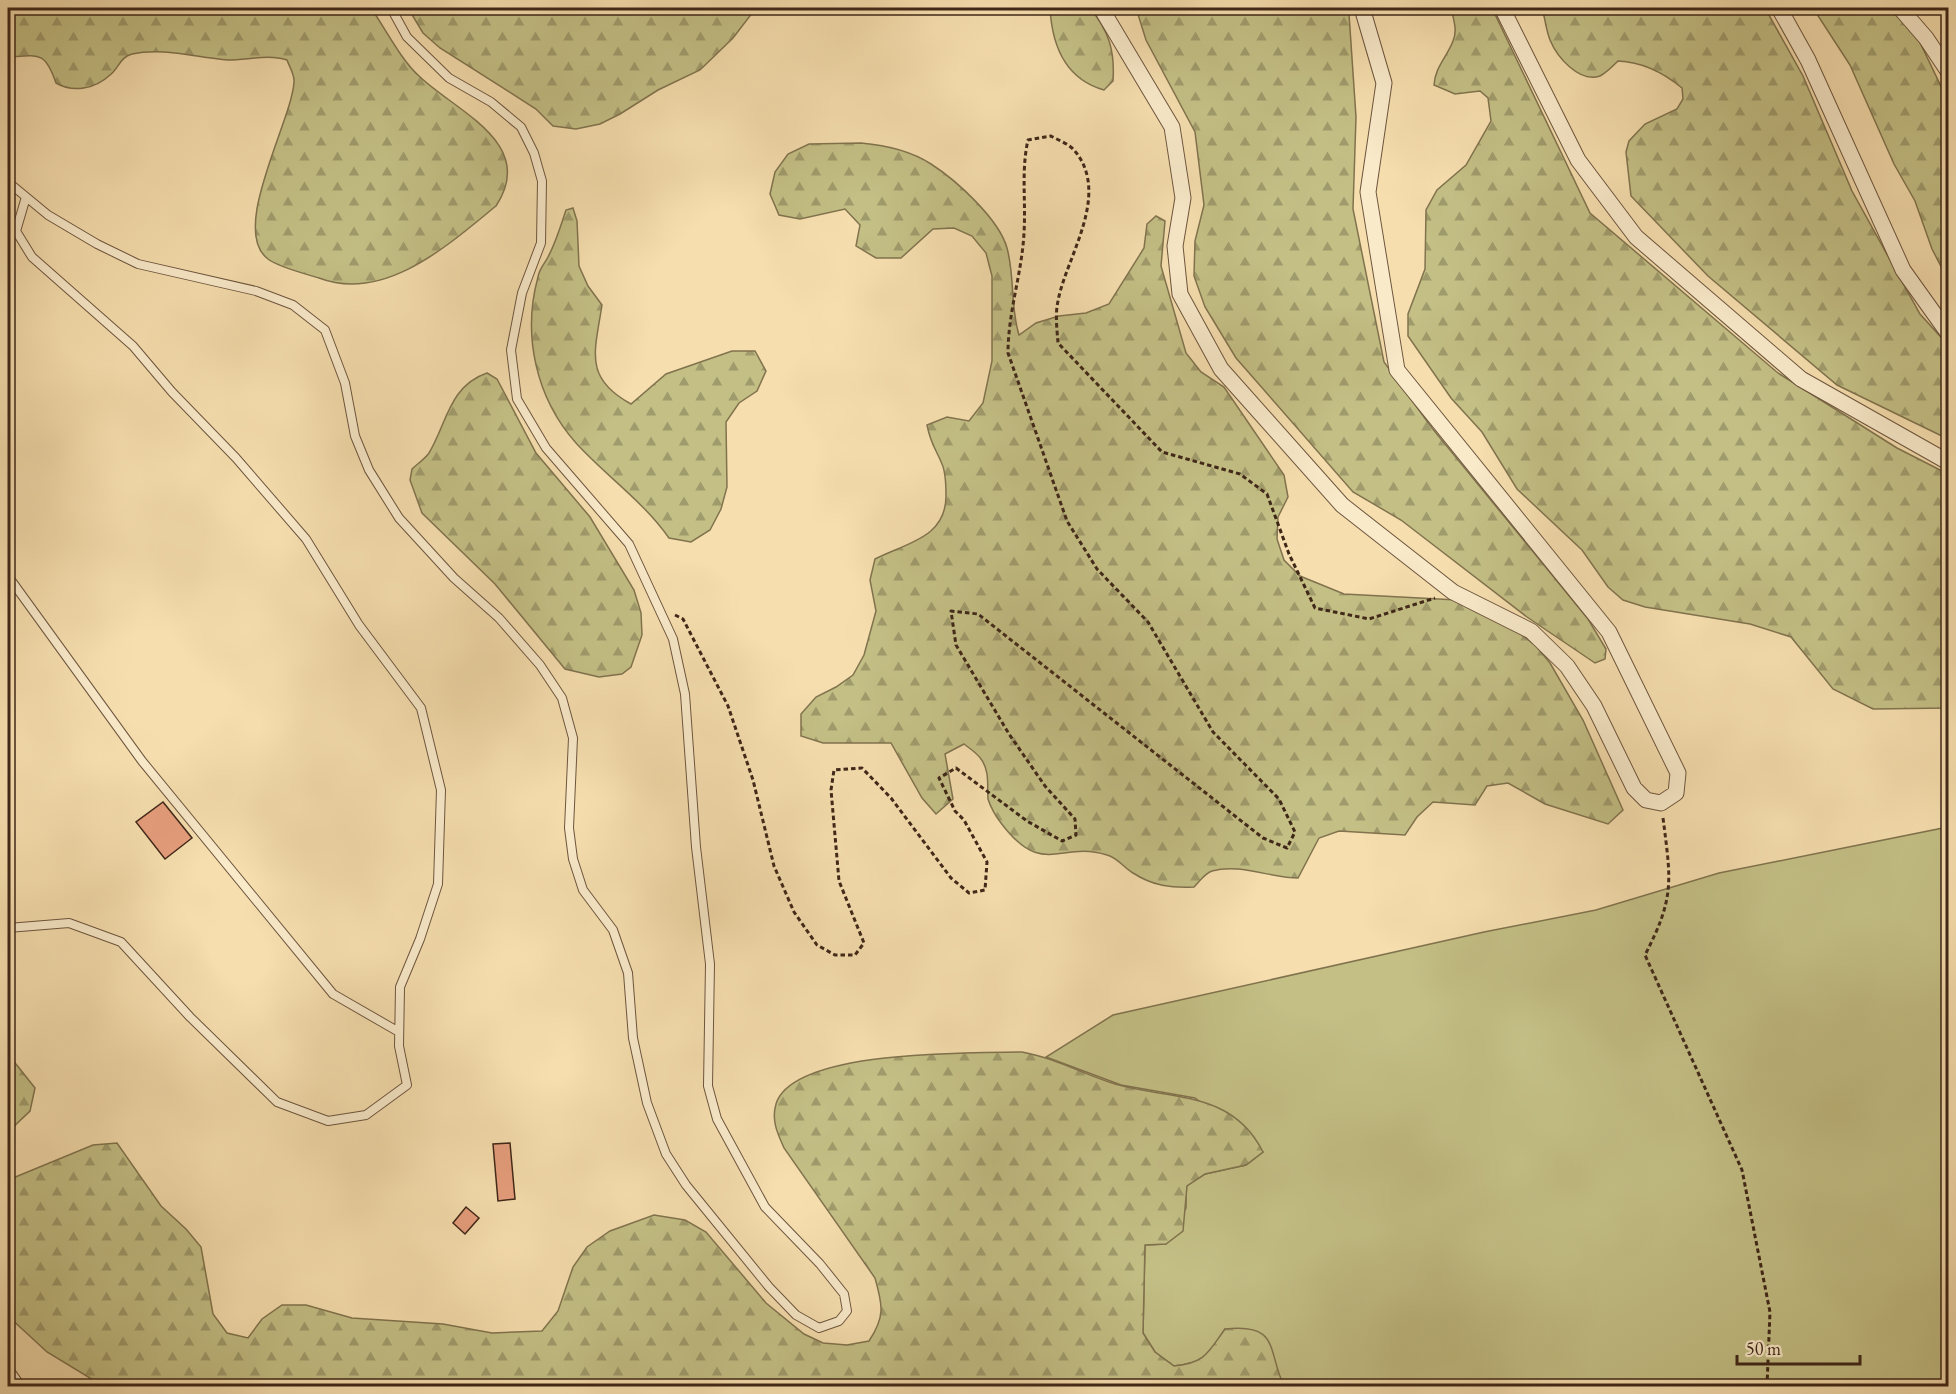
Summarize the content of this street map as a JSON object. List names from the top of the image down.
{
  "scale_bar": "50 m"
}
